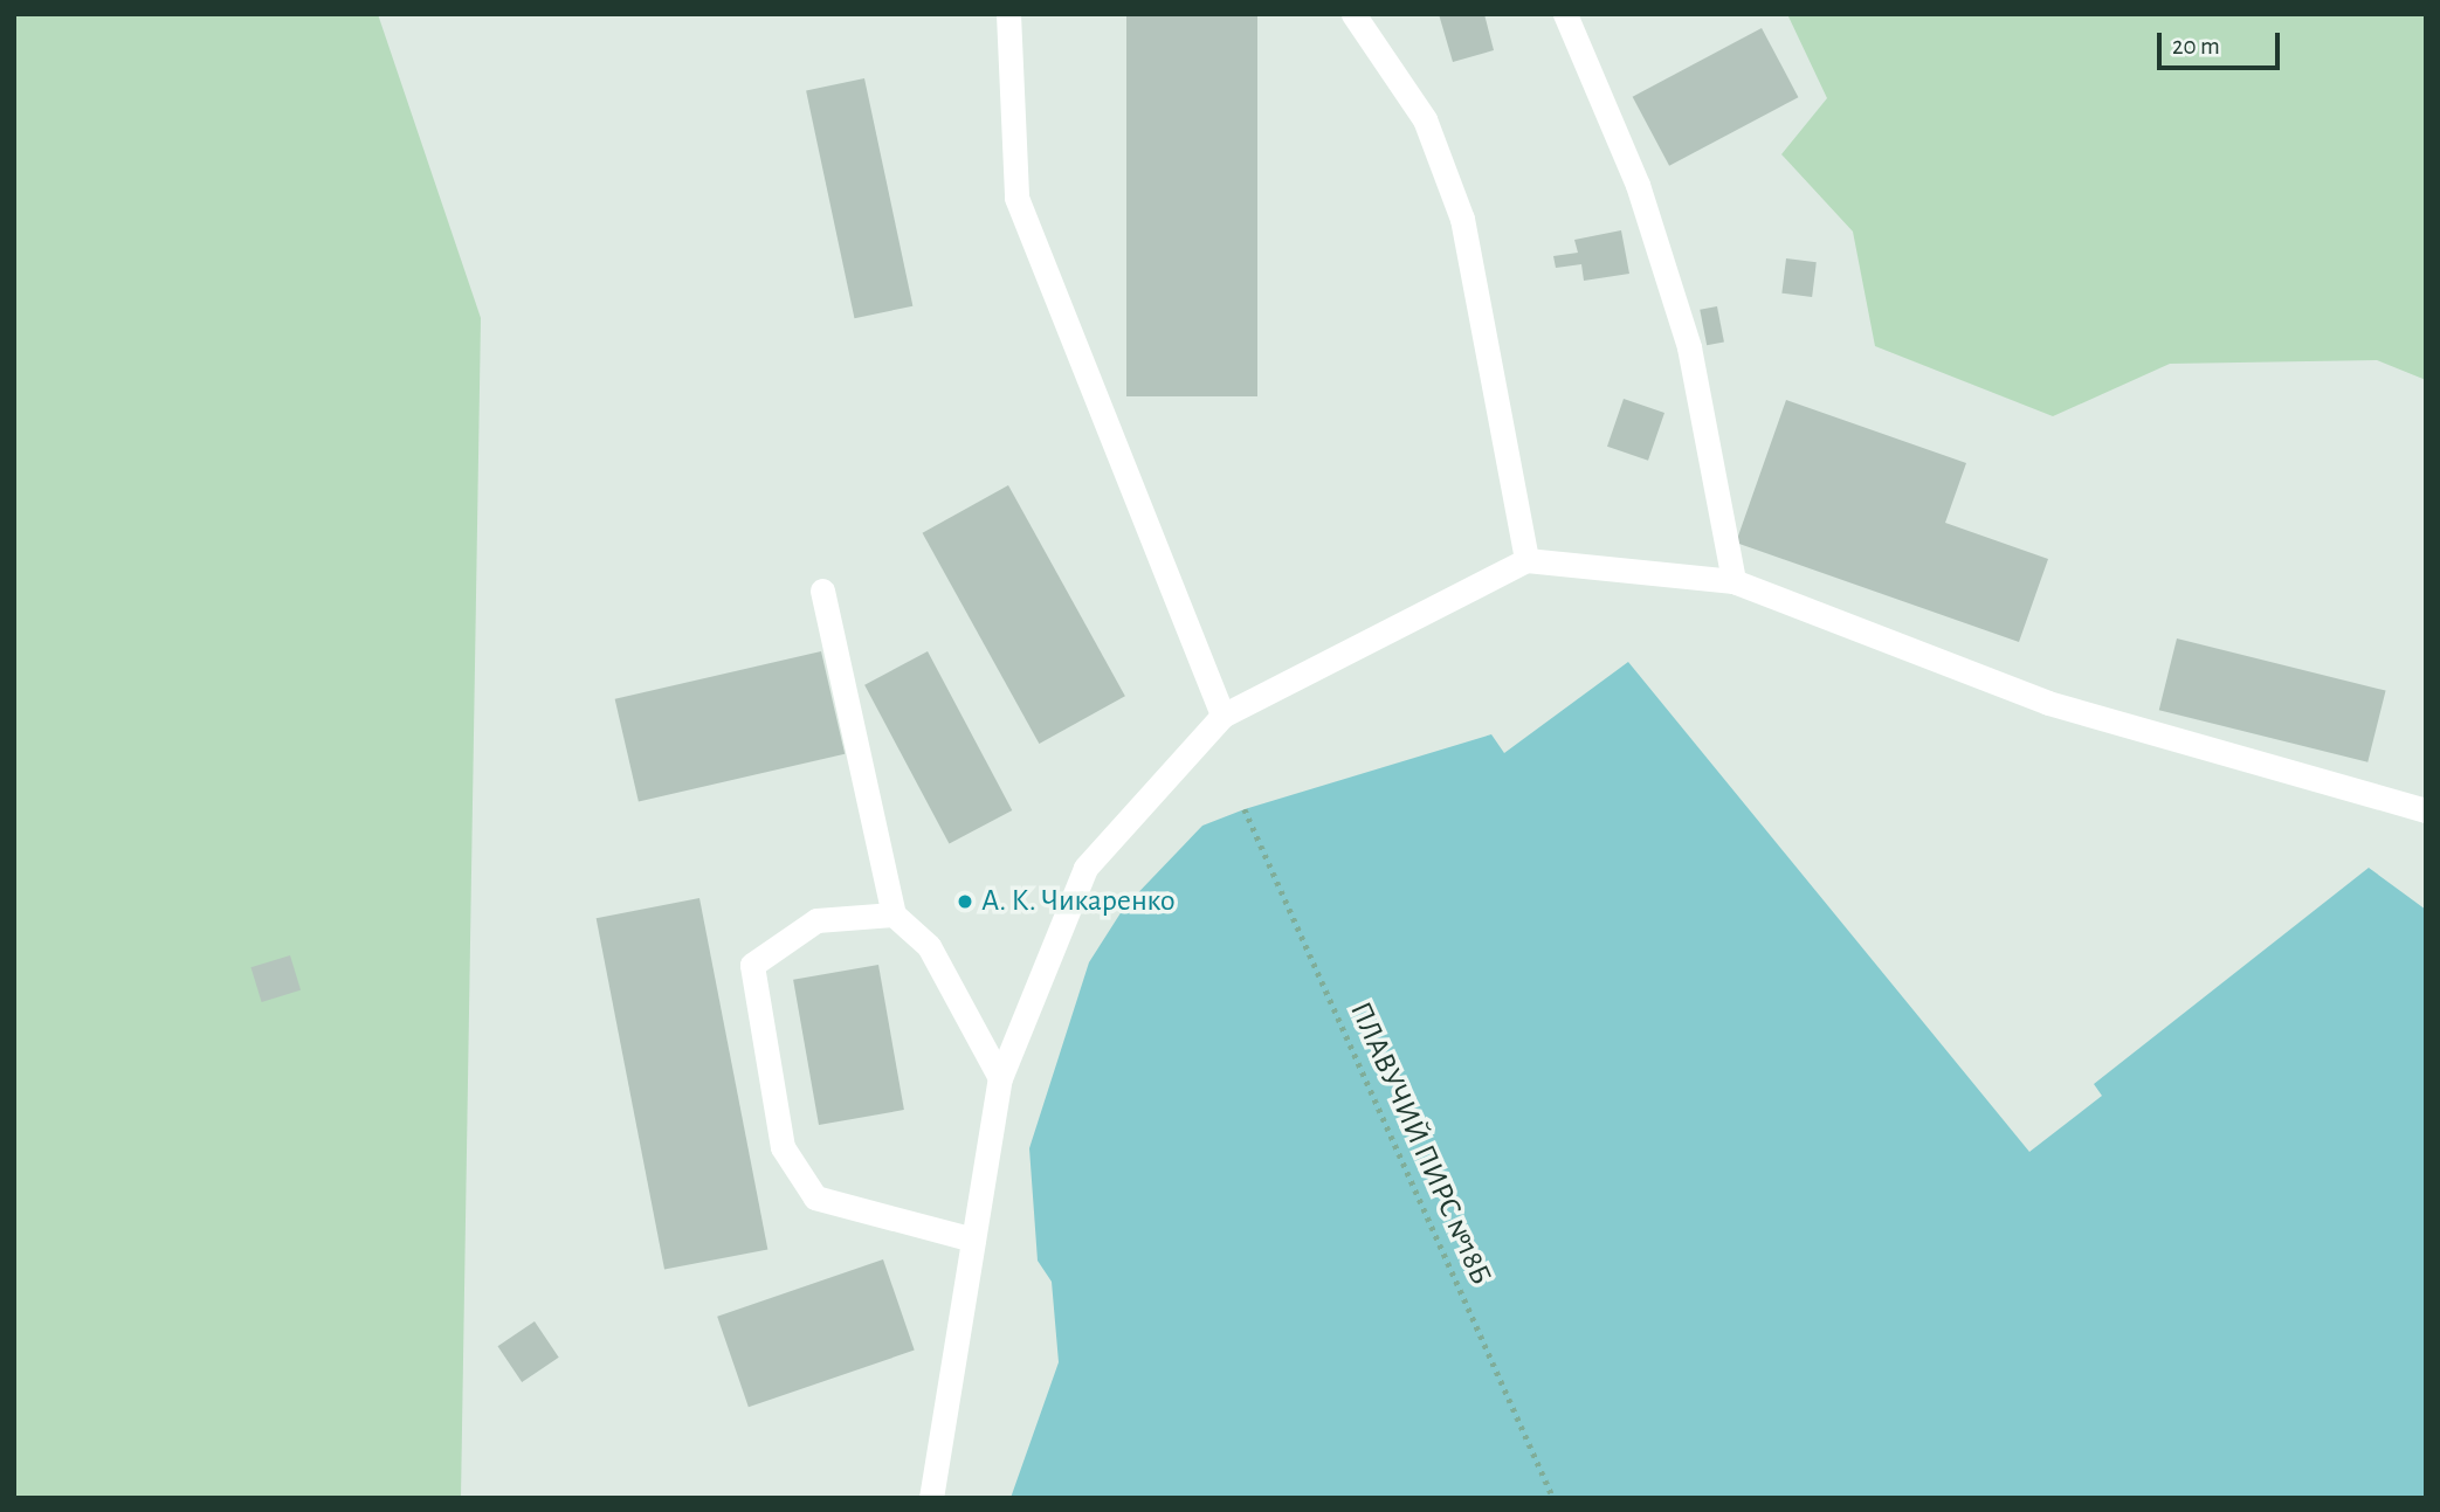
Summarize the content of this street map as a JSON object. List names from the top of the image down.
{
  "streets": {
    "path": ["ПЛАВУЧИЙ ПИРС №18Б"]
  },
  "places": ["А. К. Чикаренко"],
  "scale_bar": "20 m"
}
